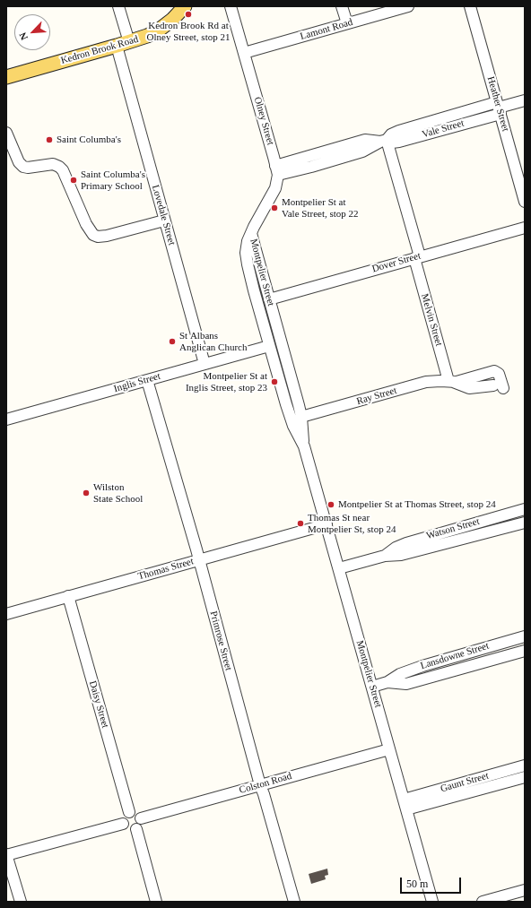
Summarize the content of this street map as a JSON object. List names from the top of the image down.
{
  "streets": {
    "main road": ["Kedron Brook Road"],
    "street": [
      "Lamont Road",
      "Heather Street",
      "Olney Street",
      "Vale Street",
      "Lovedale Street",
      "Dover Street",
      "Montpelier Street",
      "Melvin Street",
      "Inglis Street",
      "Ray Street",
      "Watson Street",
      "Thomas Street",
      "Primrose Street",
      "Lansdowne Street",
      "Daisy Street",
      "Gaunt Street",
      "Colston Road"
    ]
  },
  "crossings": [
    ["Lamont Road", "Olney Street"],
    ["Kedron Brook Road", "Lovedale Street"],
    ["Heather Street", "Vale Street"],
    ["Olney Street", "Vale Street"],
    ["Vale Street", "Melvin Street"],
    ["Lovedale Street", "Inglis Street"],
    ["Dover Street", "Montpelier Street"],
    ["Dover Street", "Melvin Street"],
    ["Montpelier Street", "Inglis Street"],
    ["Montpelier Street", "Ray Street"],
    ["Montpelier Street", "Watson Street"],
    ["Montpelier Street", "Thomas Street"],
    ["Montpelier Street", "Lansdowne Street"],
    ["Montpelier Street", "Gaunt Street"],
    ["Montpelier Street", "Colston Road"],
    ["Melvin Street", "Ray Street"],
    ["Inglis Street", "Primrose Street"],
    ["Thomas Street", "Primrose Street"],
    ["Thomas Street", "Daisy Street"],
    ["Primrose Street", "Colston Road"],
    ["Daisy Street", "Colston Road"]
  ],
  "places": [
    "Kedron Brook Rd at Olney Street, stop 21",
    "Saint Columba's",
    "Saint Columba's Primary School",
    "Montpelier St at Vale Street, stop 22",
    "St Albans Anglican Church",
    "Montpelier St at Inglis Street, stop 23",
    "Wilston State School",
    "Montpelier St at Thomas Street, stop 24",
    "Thomas St near Montpelier St, stop 24"
  ],
  "scale_bar": "50 m",
  "north": "bottom left"
}
